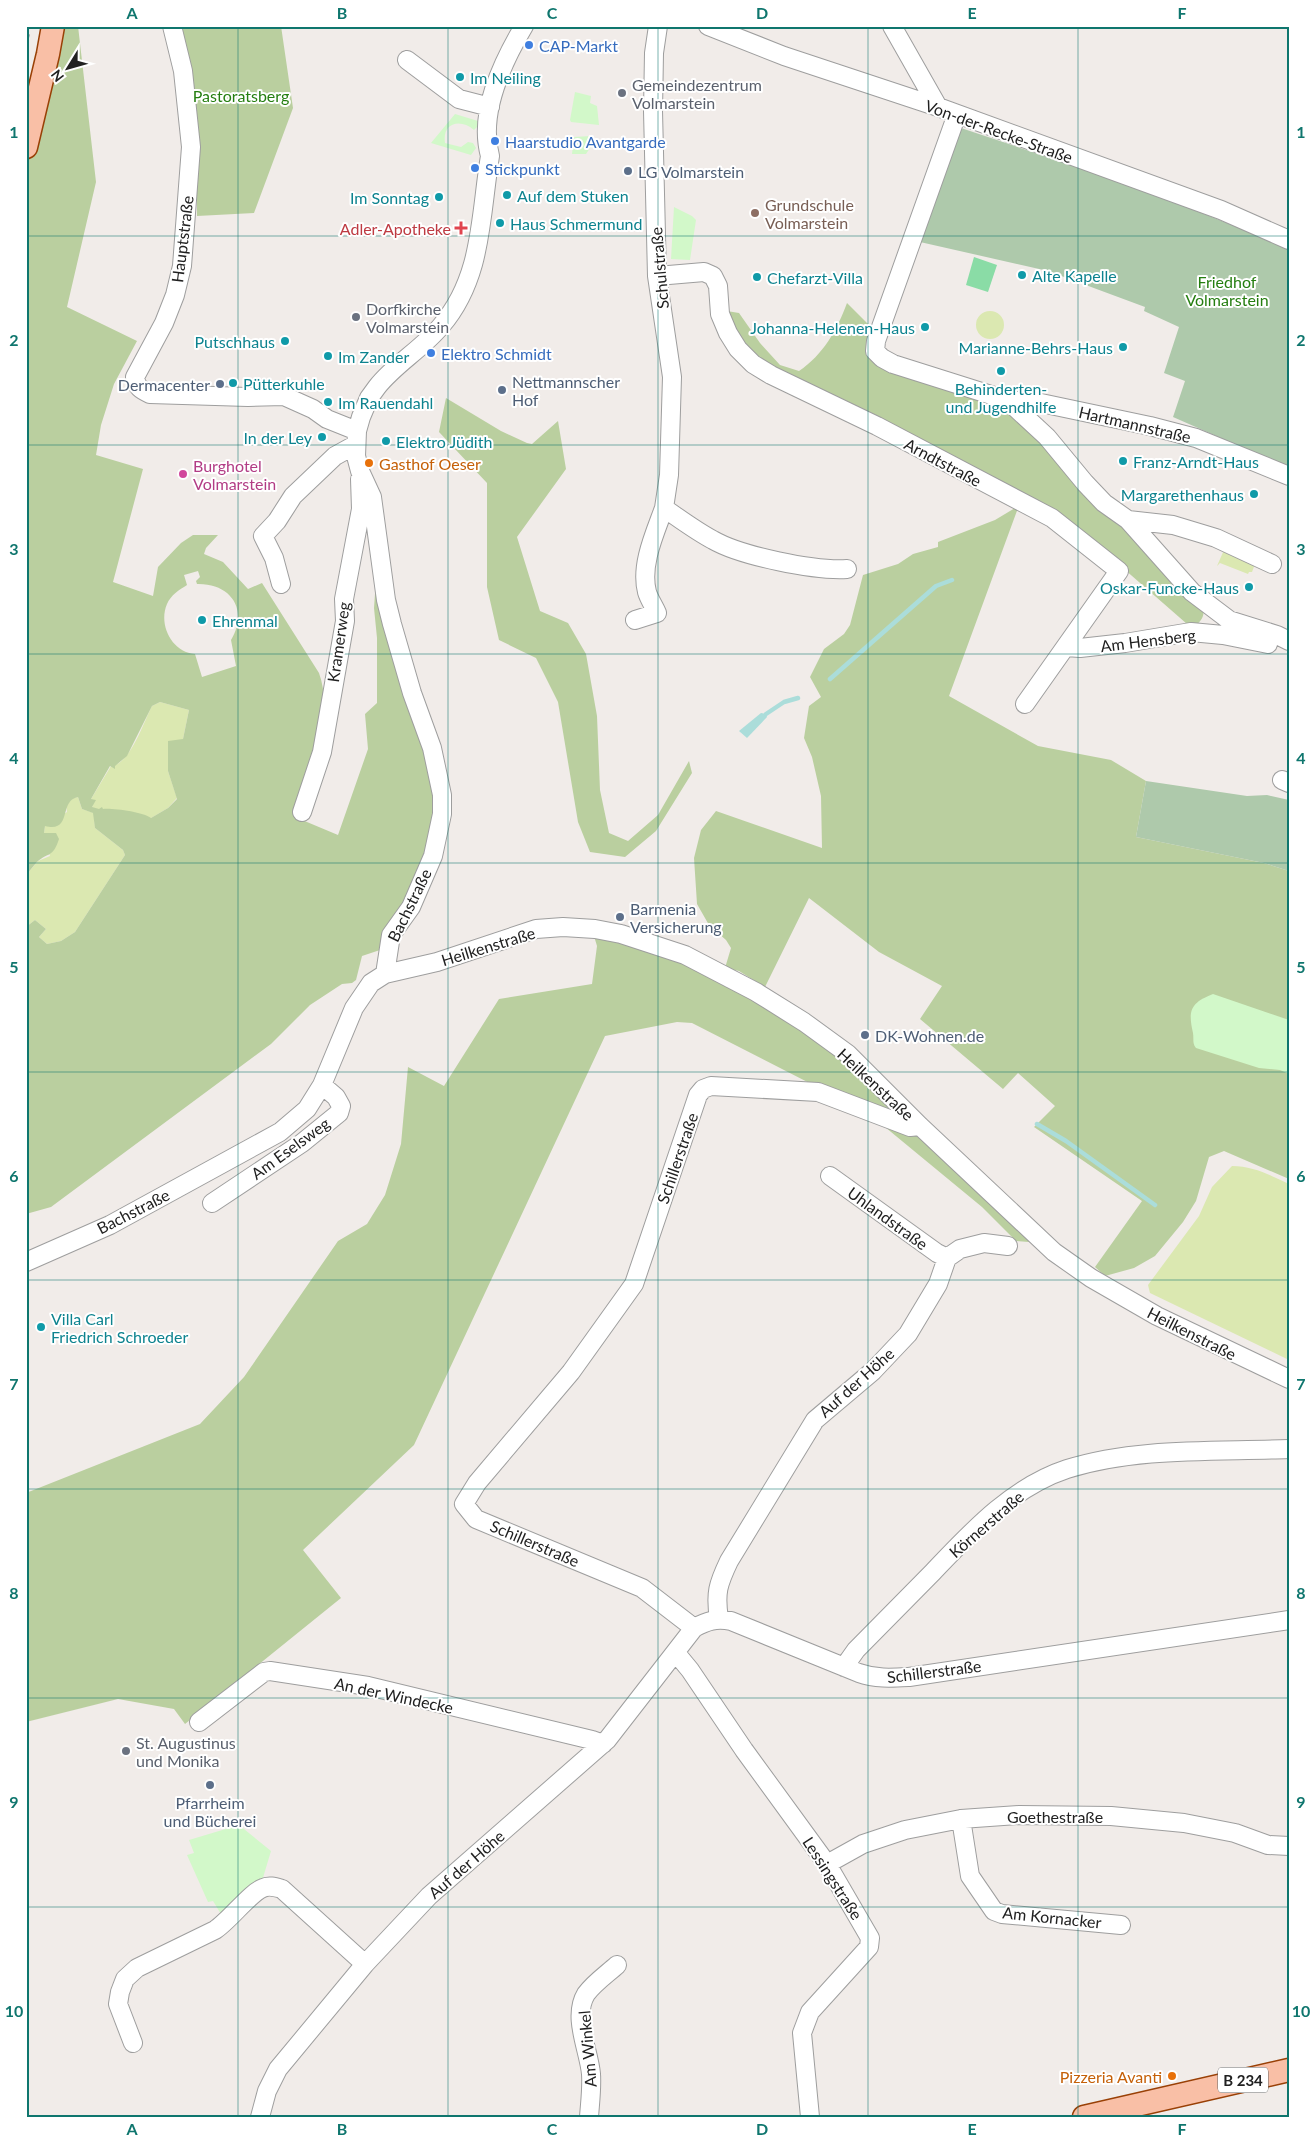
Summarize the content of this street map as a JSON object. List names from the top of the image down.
{
  "streets": {
    "main road": ["B 234"],
    "street": [
      "Von-der-Recke-Straße",
      "Hauptstraße",
      "Schulstraße",
      "Hartmannstraße",
      "Arndtstraße",
      "Am Hensberg",
      "Kramerweg",
      "Bachstraße",
      "Heilkenstraße",
      "Am Eselsweg",
      "Schillerstraße",
      "Uhlandstraße",
      "Auf der Höhe",
      "Körnerstraße",
      "An der Windecke",
      "Goethestraße",
      "Lessingstraße",
      "Am Kornacker",
      "Am Winkel"
    ]
  },
  "crossings": [
    ["Von-der-Recke-Straße", "Hartmannstraße"],
    ["Hauptstraße", "Bachstraße"],
    ["Schulstraße", "Arndtstraße"],
    ["Arndtstraße", "Am Hensberg"],
    ["Kramerweg", "Bachstraße"],
    ["Bachstraße", "Heilkenstraße"],
    ["Bachstraße", "Am Eselsweg"],
    ["Heilkenstraße", "Schillerstraße"],
    ["Schillerstraße", "Auf der Höhe"],
    ["Schillerstraße", "Körnerstraße"],
    ["Uhlandstraße", "Auf der Höhe"],
    ["Auf der Höhe", "An der Windecke"],
    ["Auf der Höhe", "Lessingstraße"],
    ["Goethestraße", "Lessingstraße"],
    ["Goethestraße", "Am Kornacker"]
  ],
  "parks": ["Pastoratsberg", "Friedhof Volmarstein"],
  "places": {
    "other": [
      "CAP-Markt",
      "Im Neiling",
      "Gemeindezentrum Volmarstein",
      "Haarstudio Avantgarde",
      "Stickpunkt",
      "LG Volmarstein",
      "Auf dem Stuken",
      "Im Sonntag",
      "Grundschule Volmarstein",
      "Haus Schmermund",
      "Alte Kapelle",
      "Chefarzt-Villa",
      "Dorfkirche Volmarstein",
      "Johanna-Helenen-Haus",
      "Putschhaus",
      "Marianne-Behrs-Haus",
      "Elektro Schmidt",
      "Im Zander",
      "Behinderten- und Jugendhilfe",
      "Pütterkuhle",
      "Dermacenter",
      "Nettmannscher Hof",
      "Im Rauendahl",
      "In der Ley",
      "Elektro Jüdith",
      "Franz-Arndt-Haus",
      "Gasthof Oeser",
      "Burghotel Volmarstein",
      "Margarethenhaus",
      "Oskar-Funcke-Haus",
      "Ehrenmal",
      "Barmenia Versicherung",
      "DK-Wohnen.de",
      "Villa Carl Friedrich Schroeder",
      "St. Augustinus und Monika",
      "Pfarrheim und Bücherei",
      "Pizzeria Avanti"
    ],
    "health": ["Adler-Apotheke"]
  },
  "north": "bottom left",
  "grid": {
    "columns": [
      "A",
      "B",
      "C",
      "D",
      "E",
      "F"
    ],
    "rows": [
      "1",
      "2",
      "3",
      "4",
      "5",
      "6",
      "7",
      "8",
      "9",
      "10"
    ]
  }
}
